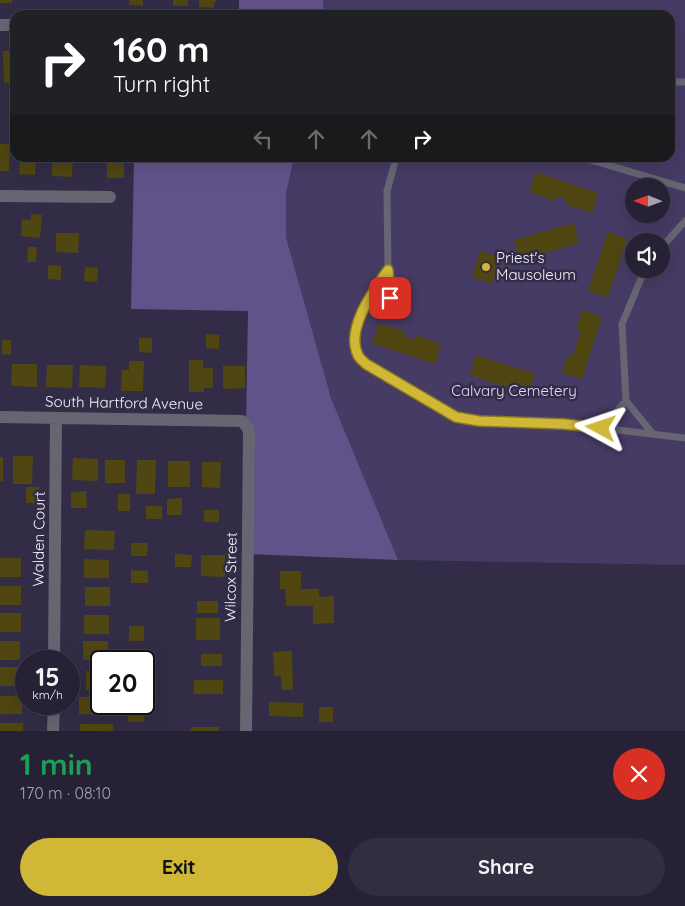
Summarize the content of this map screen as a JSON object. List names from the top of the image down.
{
  "streets": {
    "street": ["South Hartford Avenue", "Walden Court", "Wilcox Street"]
  },
  "crossings": [
    ["South Hartford Avenue", "Walden Court"],
    ["South Hartford Avenue", "Wilcox Street"]
  ],
  "parks": ["Calvary Cemetery"],
  "places": ["Priest's Mausoleum"],
  "north": "left",
  "page": {
    "turn": ["160 m", "Turn right"],
    "speed": "15 km/h",
    "limit": "20",
    "heading": ["1 min", "170 m · 08:10"],
    "buttons": ["Exit", "Share"]
  }
}
